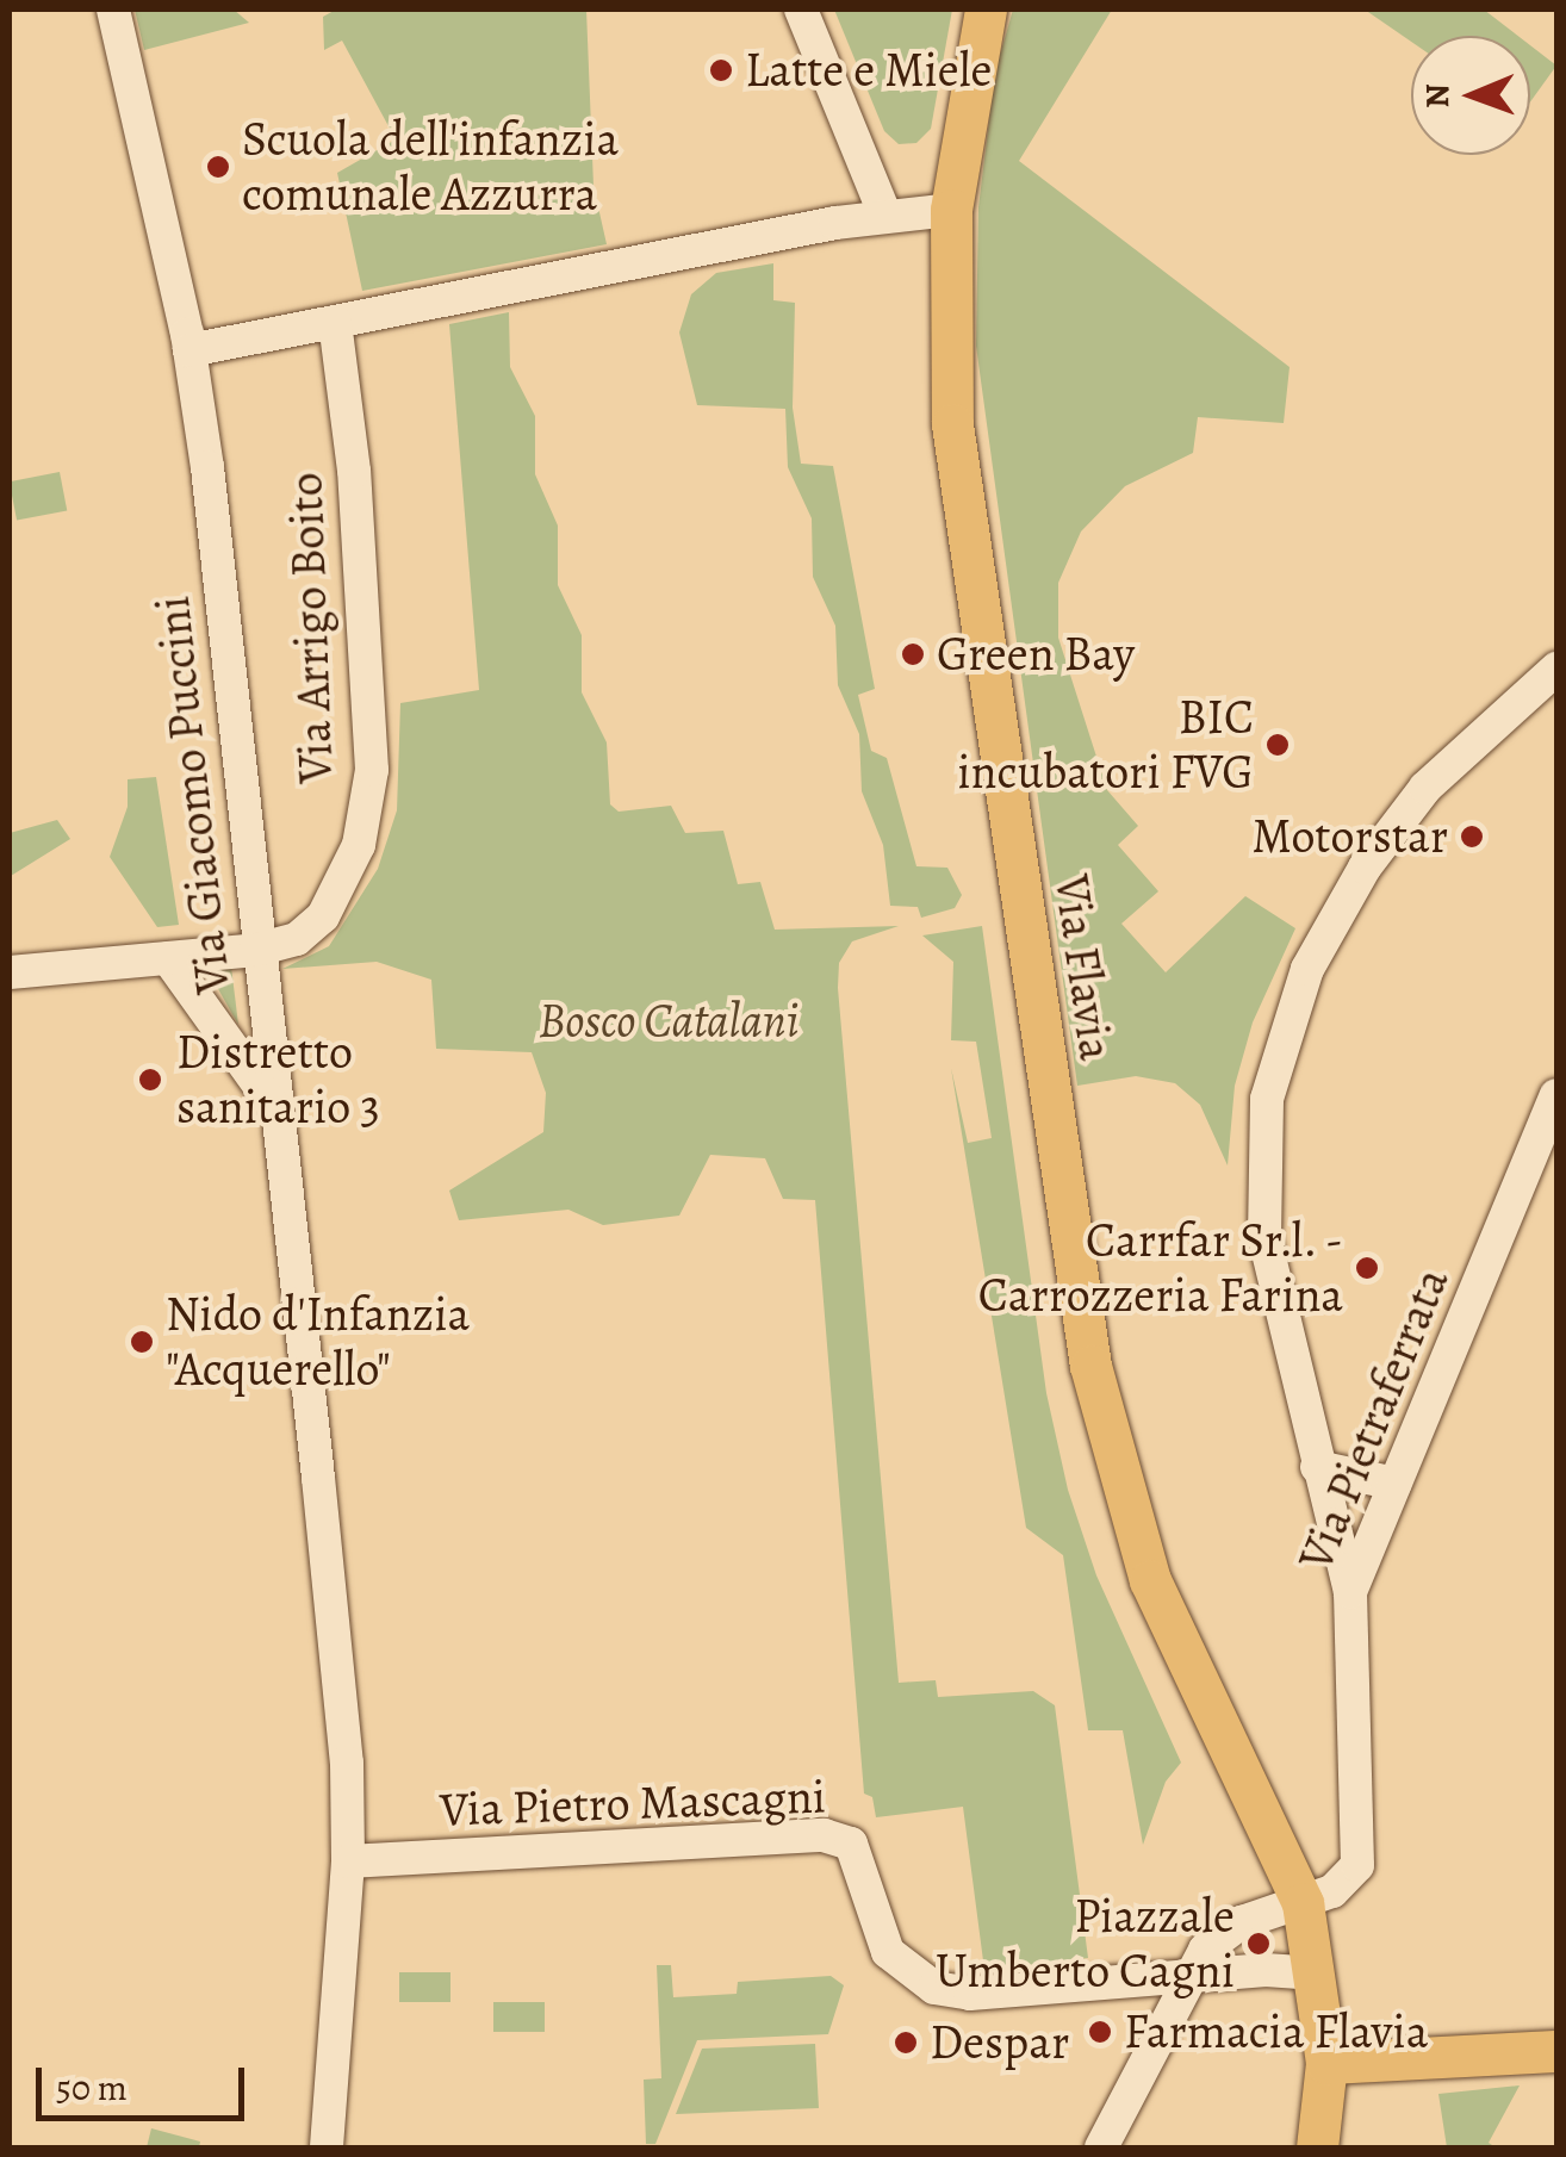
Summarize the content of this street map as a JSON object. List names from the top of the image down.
{
  "streets": {
    "main road": ["Via Flavia"],
    "street": [
      "Via Arrigo Boito",
      "Via Giacomo Puccini",
      "Via Pietraferrata",
      "Via Pietro Mascagni"
    ]
  },
  "crossings": [
    ["Via Arrigo Boito", "Via Giacomo Puccini"],
    ["Via Giacomo Puccini", "Via Pietro Mascagni"],
    ["Via Flavia", "Via Pietraferrata"]
  ],
  "parks": ["Bosco Catalani"],
  "places": [
    "Latte e Miele",
    "Scuola dell'infanzia comunale Azzurra",
    "Green Bay",
    "BIC incubatori FVG",
    "Motorstar",
    "Distretto sanitario 3",
    "Carrfar Sr.l. - Carrozzeria Farina",
    "Nido d'Infanzia \"Acquerello\"",
    "Piazzale Umberto Cagni",
    "Farmacia Flavia",
    "Despar"
  ],
  "scale_bar": "50 m",
  "north": "left"
}
